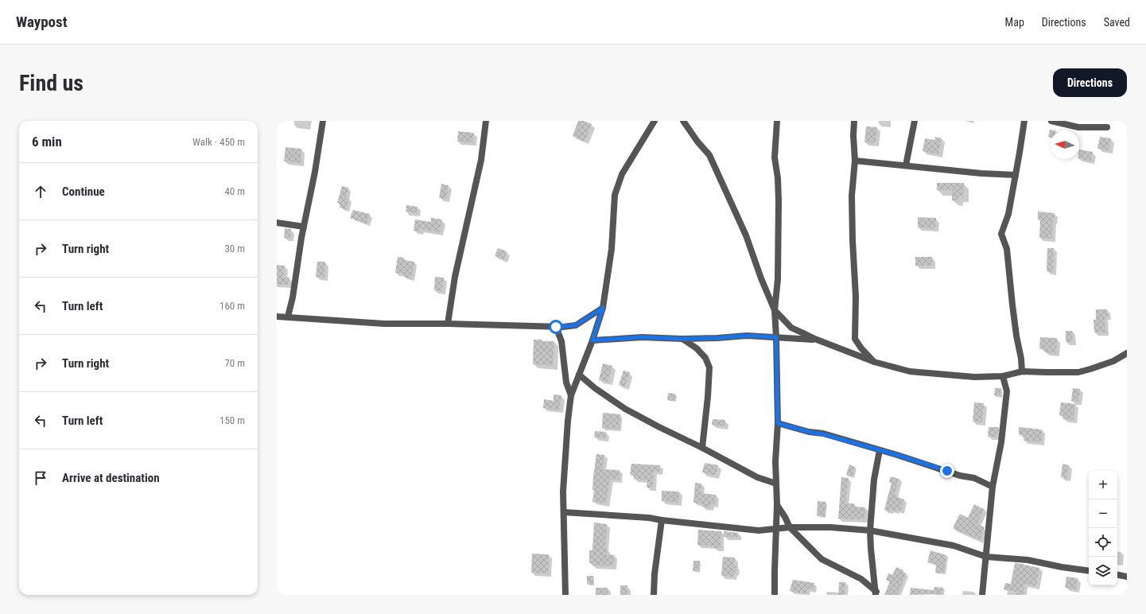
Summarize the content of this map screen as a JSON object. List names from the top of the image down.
{
  "north": "left",
  "page": {
    "header": "Waypost",
    "nav": ["Map", "Directions", "Saved"],
    "buttons": "Directions",
    "title": "Find us",
    "heading": ["6 min", "Walk · 450 m"],
    "list": [
      ["Continue", "40 m"],
      ["Turn right", "30 m"],
      ["Turn left", "160 m"],
      ["Turn right", "70 m"],
      ["Turn left", "150 m"],
      "Arrive at destination"
    ],
    "map_buttons": ["+", "−"]
  }
}
